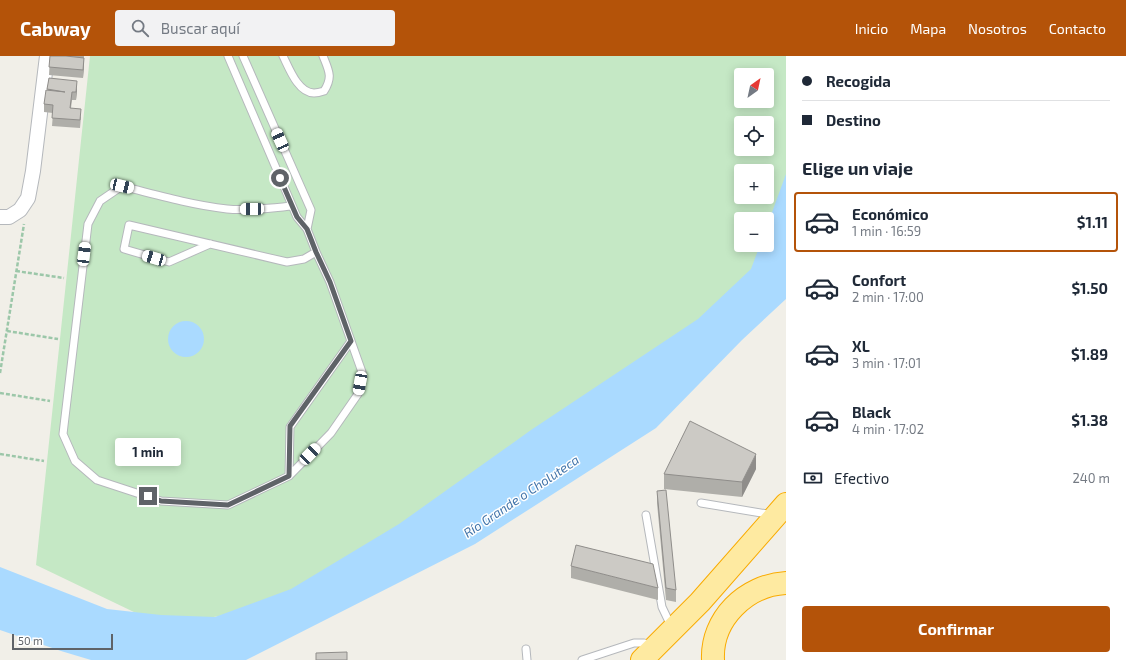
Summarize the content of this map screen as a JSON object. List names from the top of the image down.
{
  "water": ["Río Grande o Choluteca"],
  "scale_bar": "50 m",
  "north": "top right",
  "page": {
    "header": "Cabway",
    "search": "Buscar aquí",
    "nav": [
      "Inicio",
      "Mapa",
      "Nosotros",
      "Contacto"
    ],
    "banner": ["Recogida", "Destino"],
    "map_buttons": ["+", "−"],
    "heading": "Elige un viaje",
    "list": [
      {
        "name": "Económico",
        "note": "1 min · 16:59",
        "value": "$1.11"
      },
      {
        "name": "Confort",
        "note": "2 min · 17:00",
        "value": "$1.50"
      },
      {
        "name": "XL",
        "note": "3 min · 17:01",
        "value": "$1.89"
      },
      {
        "name": "Black",
        "note": "4 min · 17:02",
        "value": "$1.38"
      }
    ],
    "bubble": "1 min",
    "pay": ["Efectivo", "240 m"],
    "buttons": "Confirmar",
    "scale": "50 m"
  }
}
